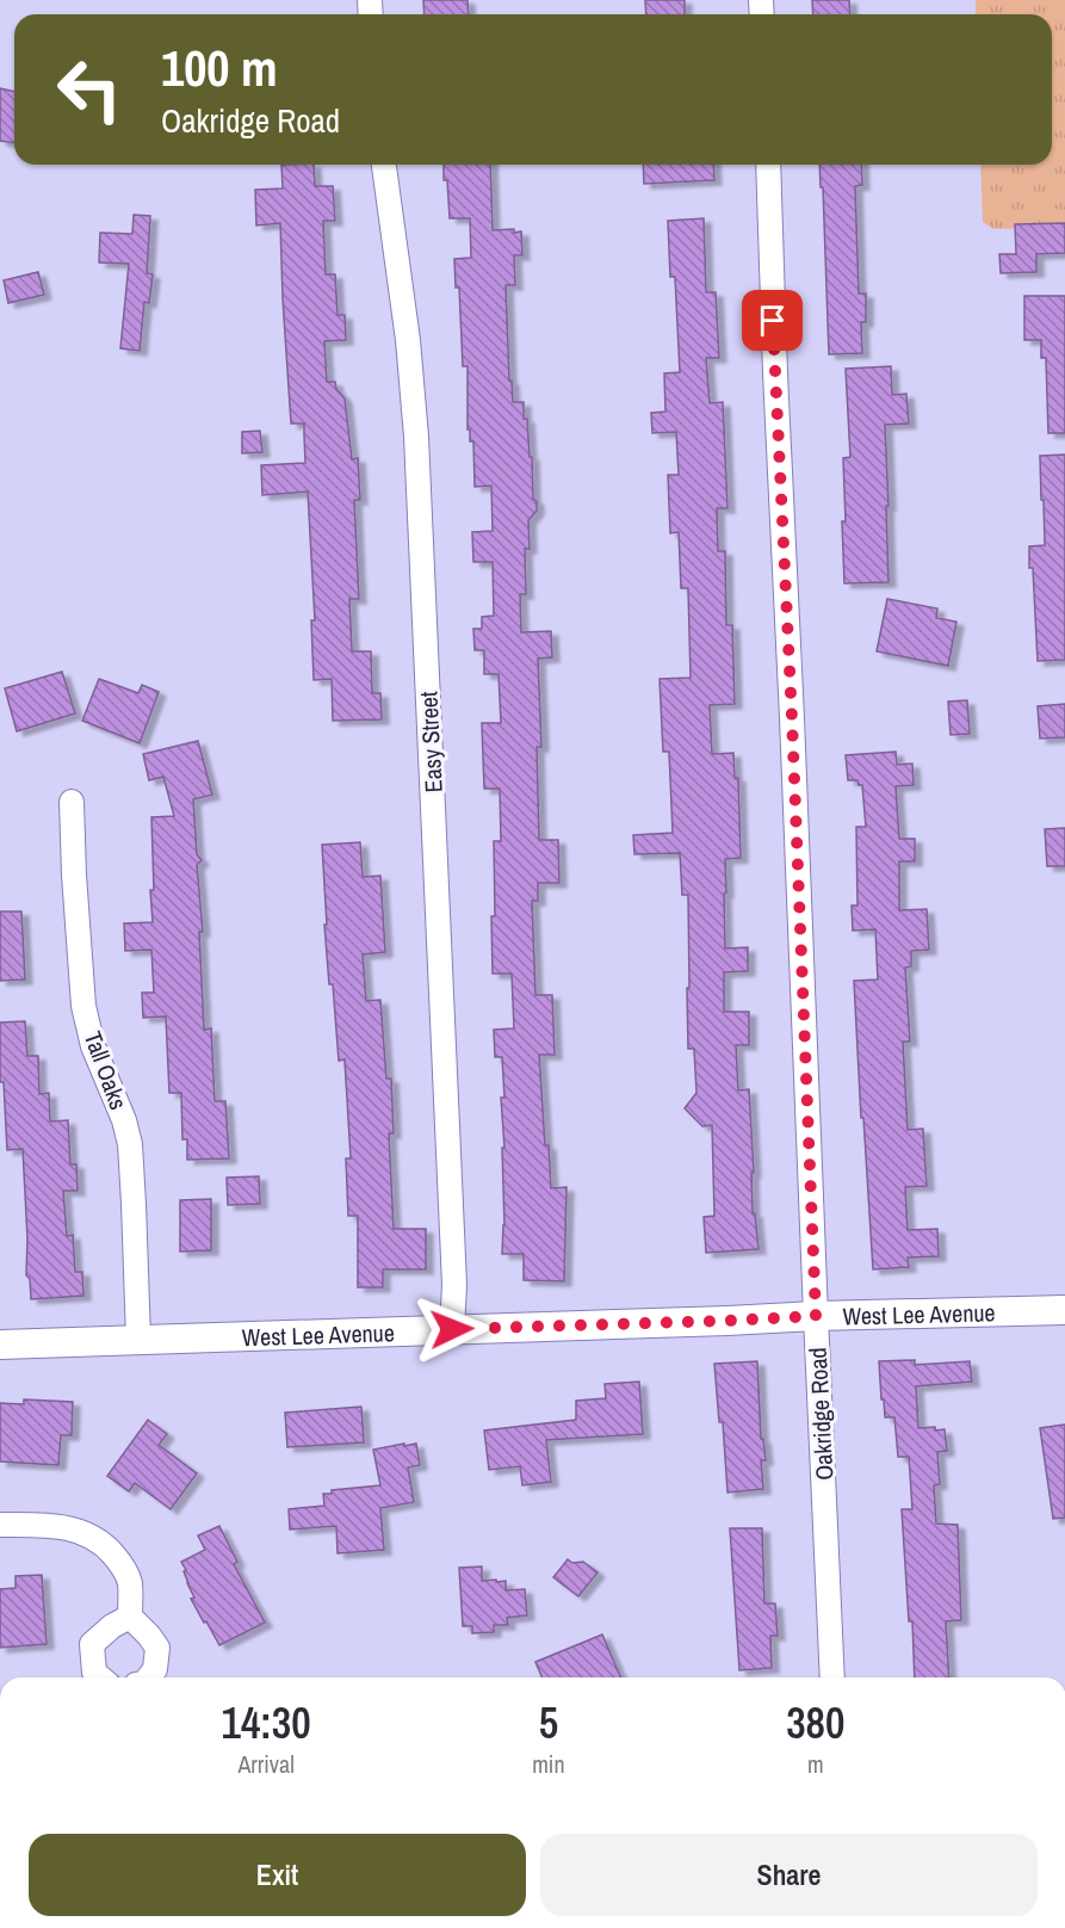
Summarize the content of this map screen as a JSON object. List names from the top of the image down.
{
  "streets": {
    "street": [
      "Easy Street",
      "Tall Oaks",
      "West Lee Avenue",
      "Oakridge Road"
    ]
  },
  "crossings": [
    ["Easy Street", "West Lee Avenue"],
    ["Tall Oaks", "West Lee Avenue"],
    ["West Lee Avenue", "Oakridge Road"]
  ],
  "page": {
    "turn": ["100 m", "Oakridge Road"],
    "eta": [
      "14:30",
      "Arrival",
      "5",
      "min",
      "380",
      "m"
    ],
    "buttons": ["Exit", "Share"]
  }
}
